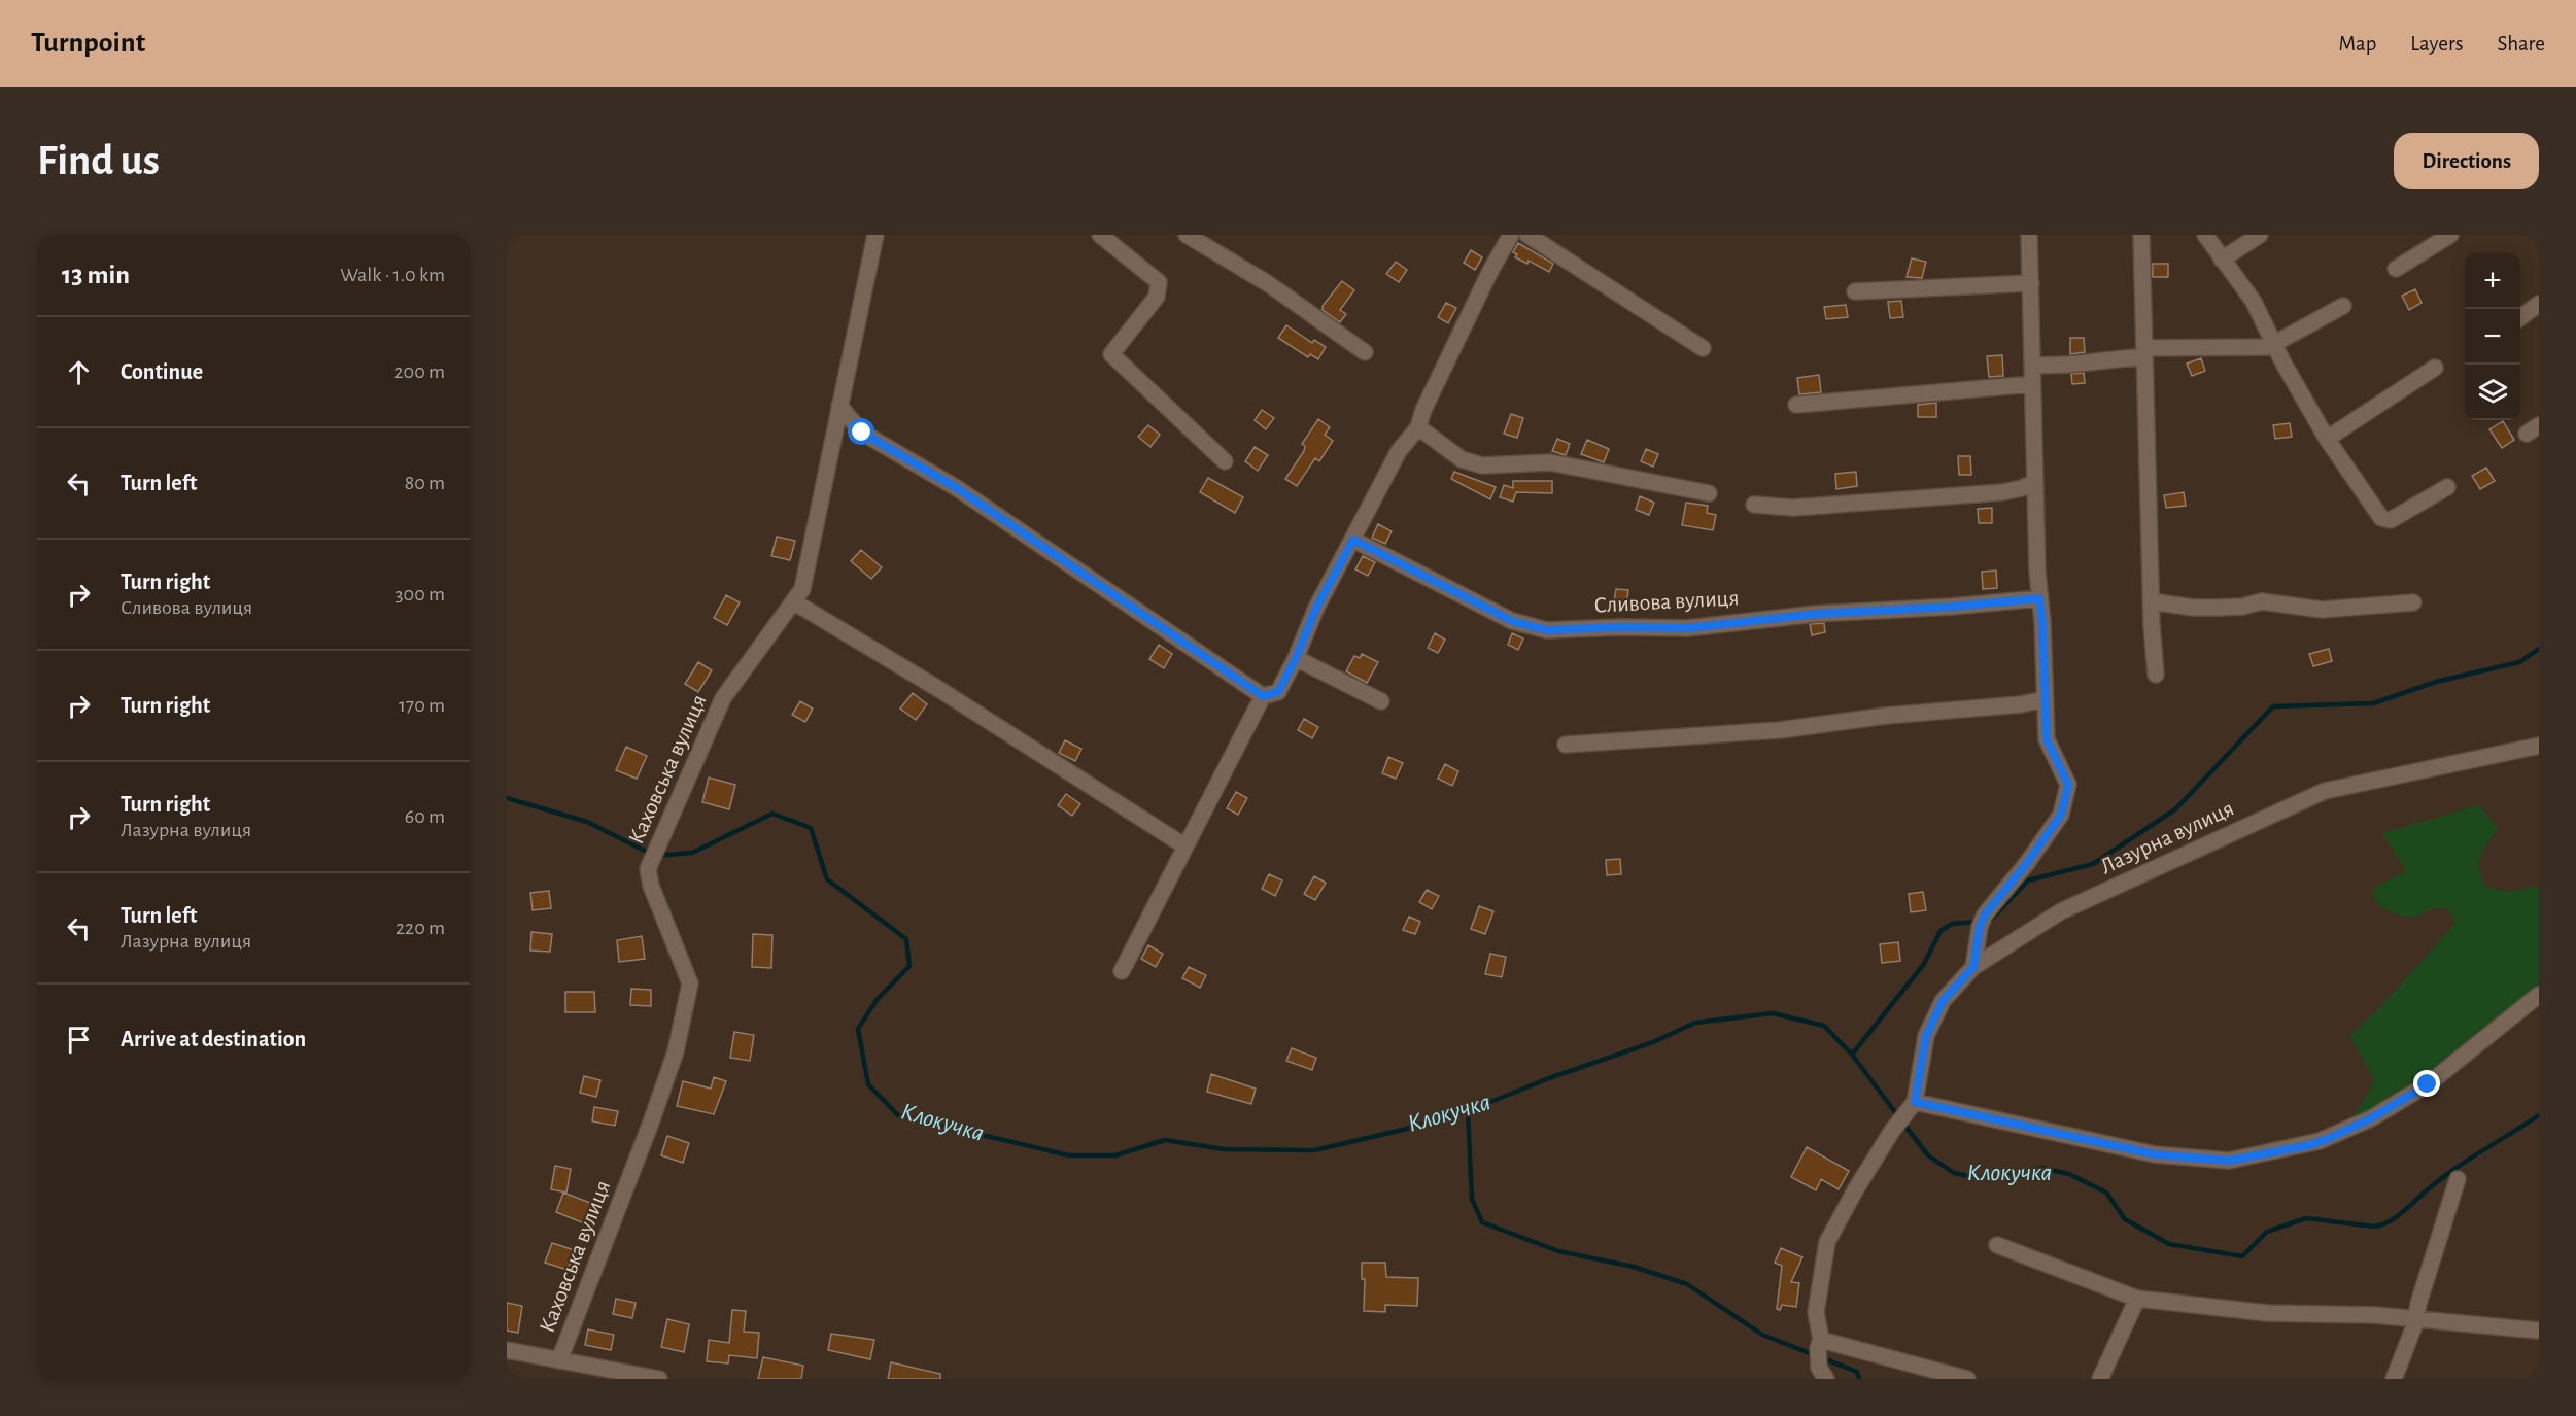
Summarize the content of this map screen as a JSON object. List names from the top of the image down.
{
  "streets": {
    "street": ["Сливова вулиця", "Каховська вулиця", "Лазурна вулиця"]
  },
  "water": ["Клокучка"],
  "page": {
    "header": "Turnpoint",
    "nav": ["Map", "Layers", "Share"],
    "buttons": "Directions",
    "title": "Find us",
    "heading": ["13 min", "Walk · 1.0 km"],
    "map_buttons": ["+", "−"],
    "list": [
      ["Continue", "200 m"],
      ["Turn left", "80 m"],
      ["Turn right", "Сливова вулиця", "300 m"],
      ["Turn right", "170 m"],
      ["Turn right", "Лазурна вулиця", "60 m"],
      ["Turn left", "Лазурна вулиця", "220 m"],
      "Arrive at destination"
    ]
  }
}
